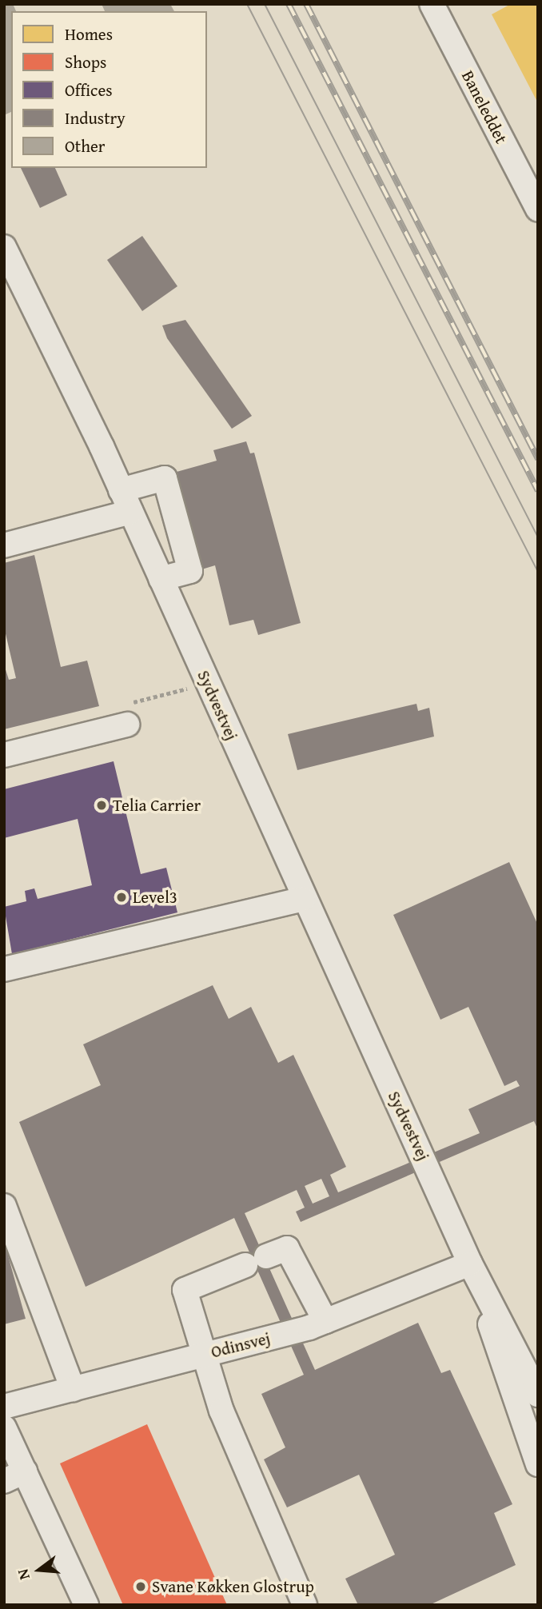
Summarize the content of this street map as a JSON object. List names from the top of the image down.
{
  "streets": {
    "street": ["Baneleddet", "Sydvestvej", "Odinsvej"]
  },
  "crossings": [
    ["Sydvestvej", "Odinsvej"]
  ],
  "places": ["Telia Carrier", "Level3", "Svane Køkken Glostrup"],
  "legend": [
    "Homes",
    "Shops",
    "Offices",
    "Industry",
    "Other"
  ],
  "north": "left"
}
